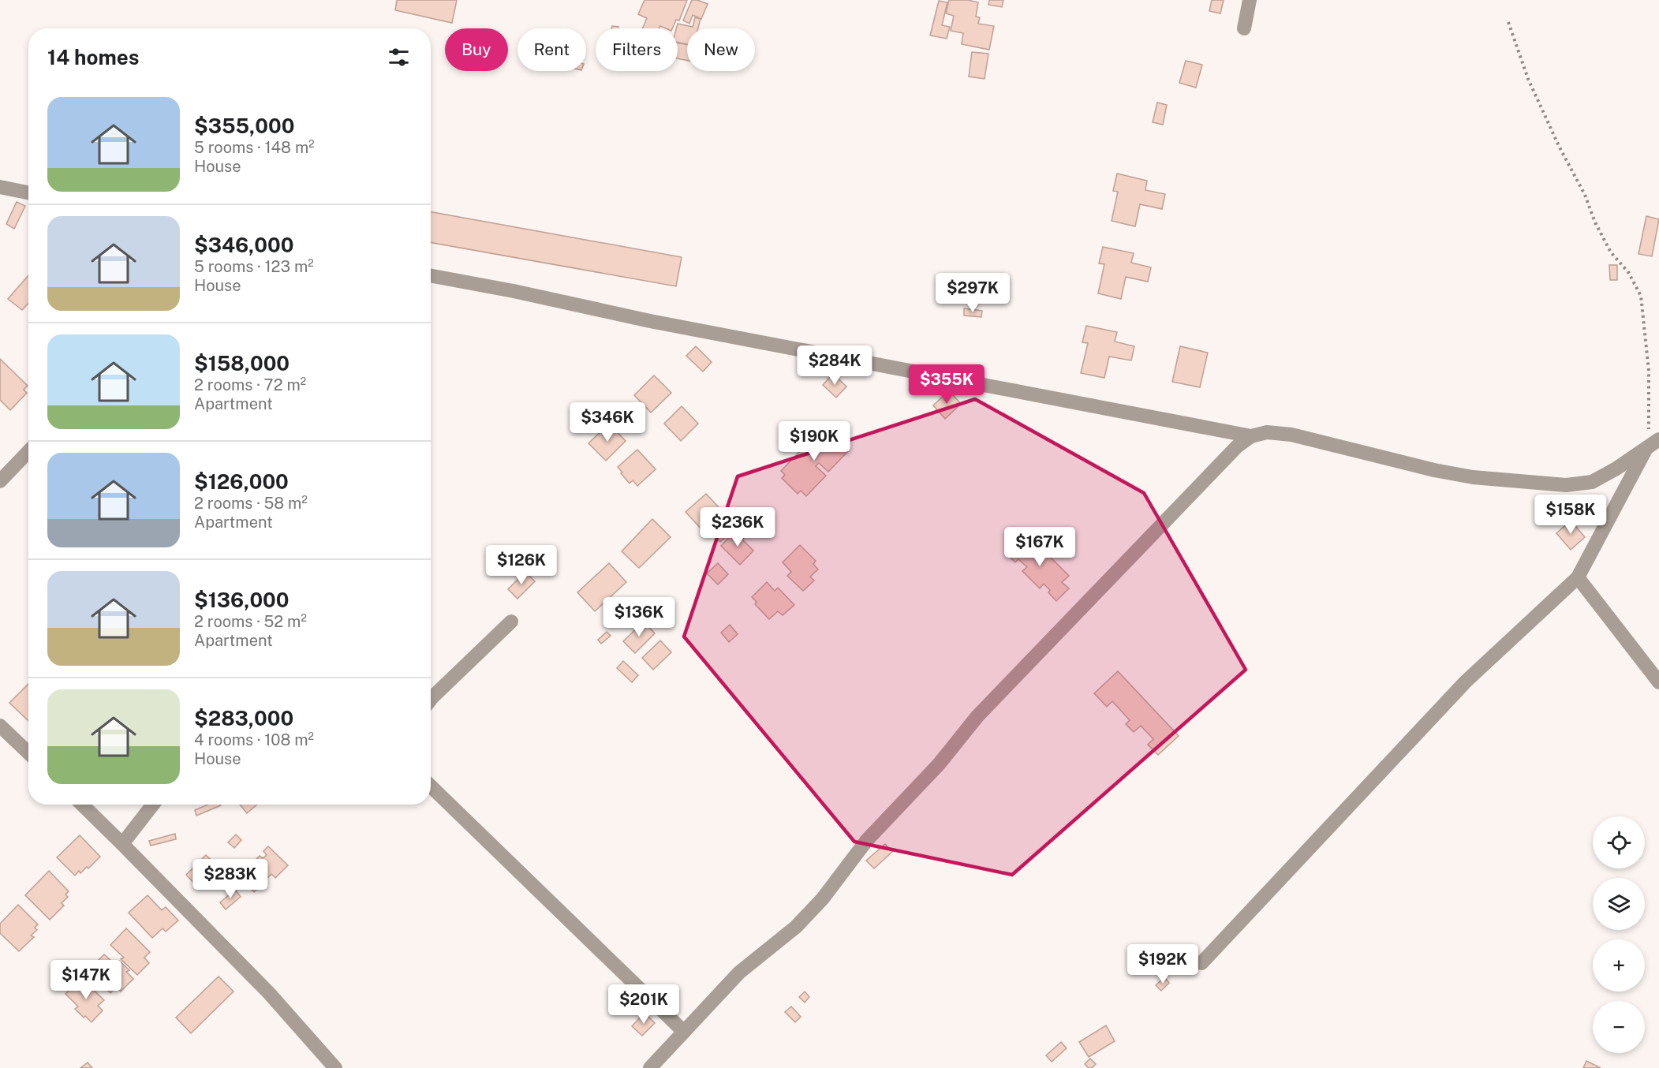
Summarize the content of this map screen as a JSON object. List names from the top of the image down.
{
  "page": {
    "chip": [
      "Buy",
      "Rent",
      "Filters",
      "New"
    ],
    "heading": "14 homes",
    "list": [
      {
        "name": "$355,000",
        "note": "5 rooms · 148 m² · House"
      },
      {
        "name": "$346,000",
        "note": "5 rooms · 123 m² · House"
      },
      {
        "name": "$158,000",
        "note": "2 rooms · 72 m² · Apartment"
      },
      {
        "name": "$126,000",
        "note": "2 rooms · 58 m² · Apartment"
      },
      {
        "name": "$136,000",
        "note": "2 rooms · 52 m² · Apartment"
      },
      {
        "name": "$283,000",
        "note": "4 rooms · 108 m² · House"
      }
    ],
    "price": [
      "$297K",
      "$284K",
      "$355K",
      "$346K",
      "$190K",
      "$158K",
      "$236K",
      "$167K",
      "$126K",
      "$136K",
      "$283K",
      "$192K",
      "$147K",
      "$201K"
    ],
    "map_buttons": ["+", "−"]
  }
}
